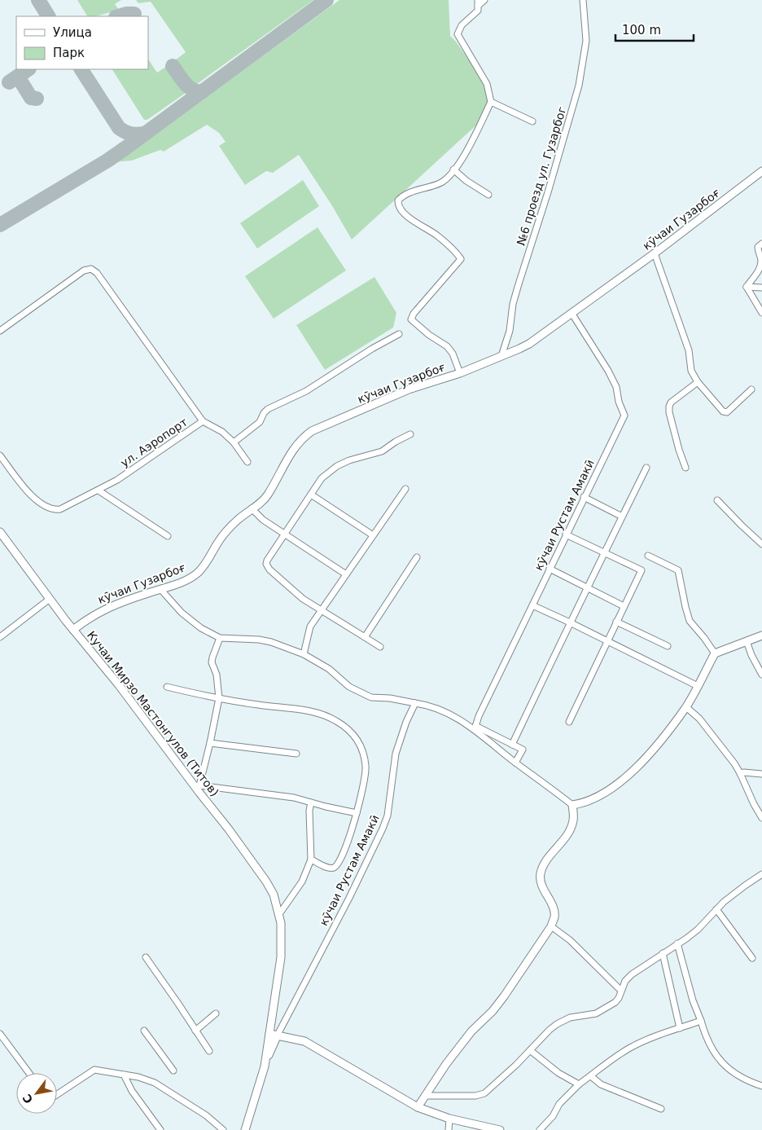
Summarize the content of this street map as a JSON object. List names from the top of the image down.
{
  "streets": {
    "street": [
      "№6 проезд ул. Гузарбог",
      "кӯчаи Гузарбоғ",
      "ул. Аэропорт",
      "кӯчаи Рустам Амакӣ",
      "Кучаи Мирзо Мастонгулов (Титов)"
    ]
  },
  "crossings": [
    ["№6 проезд ул. Гузарбог", "кӯчаи Гузарбоғ"],
    ["кӯчаи Гузарбоғ", "кӯчаи Рустам Амакӣ"],
    ["кӯчаи Гузарбоғ", "Кучаи Мирзо Мастонгулов (Титов)"],
    ["кӯчаи Рустам Амакӣ", "Кучаи Мирзо Мастонгулов (Титов)"]
  ],
  "legend": ["Улица", "Парк"],
  "scale_bar": "100 m",
  "north": "bottom left"
}
